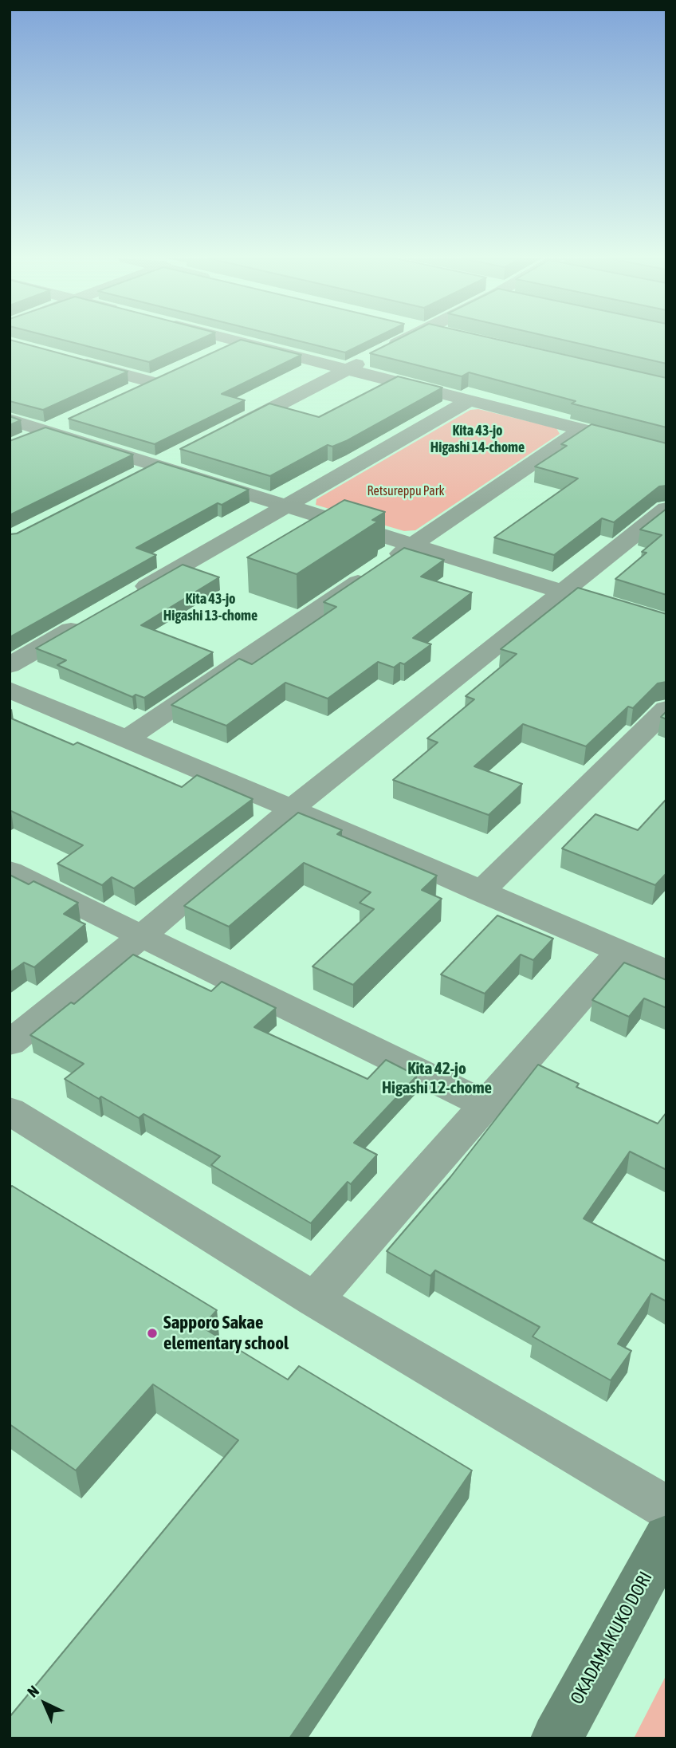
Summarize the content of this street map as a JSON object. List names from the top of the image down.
{
  "streets": {
    "main road": ["OKADAMA KUKO DORI"]
  },
  "districts": ["Kita 43-jo Higashi 14-chome", "Kita 43-jo Higashi 13-chome", "Kita 42-jo Higashi 12-chome"],
  "parks": ["Retsureppu Park"],
  "places": ["Sapporo Sakae elementary school"],
  "north": "top left"
}
